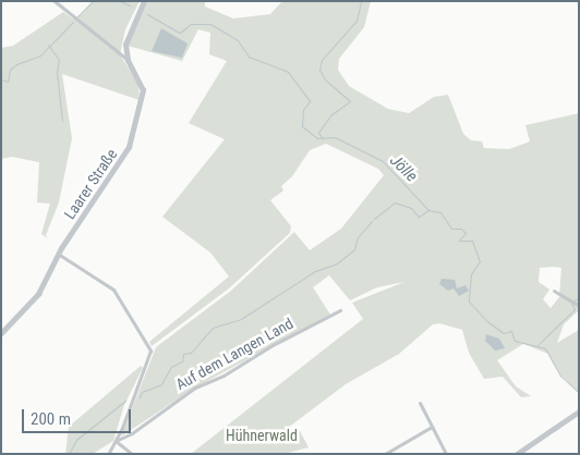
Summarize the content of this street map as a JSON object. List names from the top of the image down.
{
  "streets": {
    "street": ["Laarer Straße", "Auf dem Langen Land"]
  },
  "water": ["Jölle"],
  "parks": ["Hühnerwald"],
  "scale_bar": "200 m"
}
